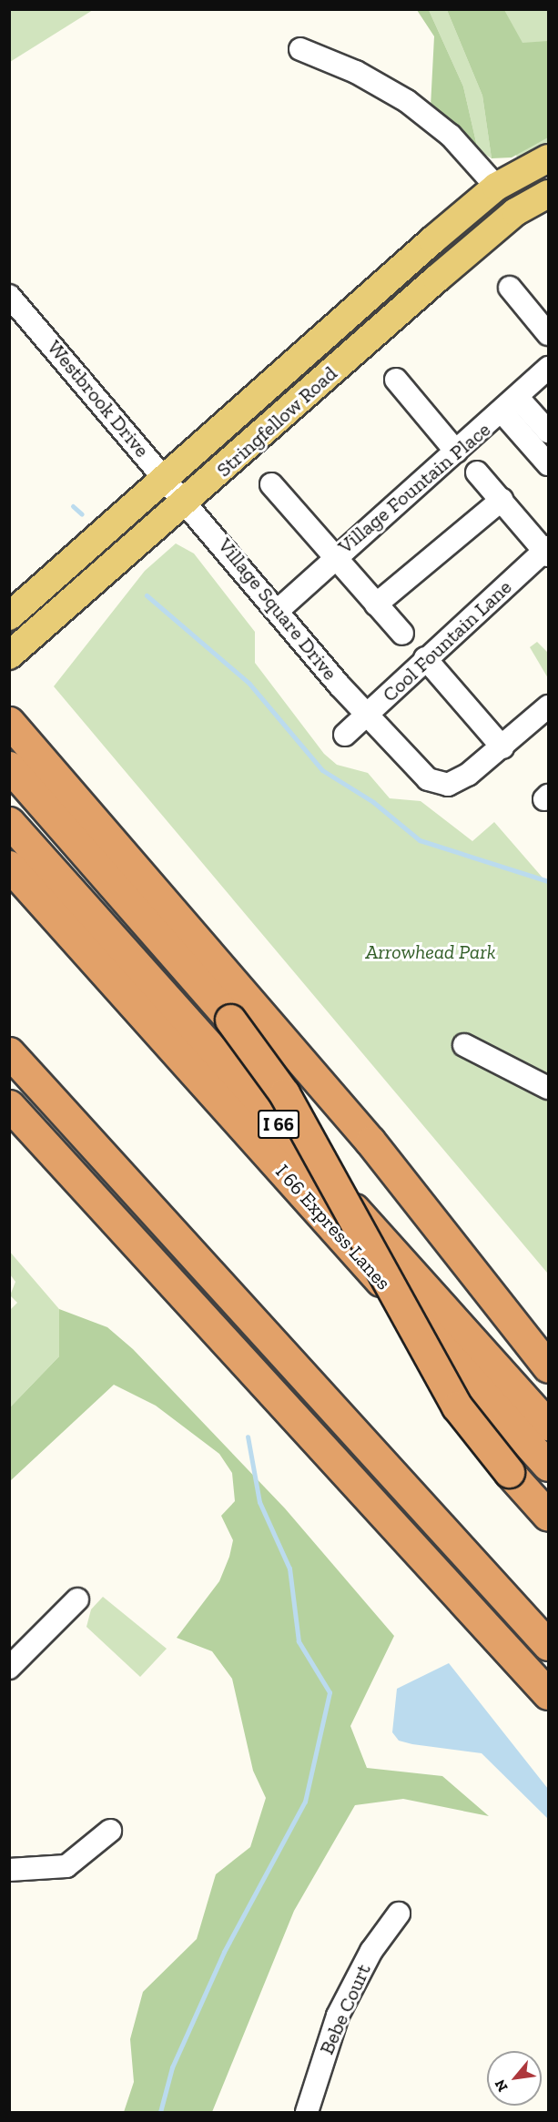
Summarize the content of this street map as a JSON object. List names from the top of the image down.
{
  "streets": {
    "highway": ["I 66", "I 66 Express Lanes"],
    "main road": ["Stringfellow Road"],
    "street": [
      "Westbrook Drive",
      "Village Fountain Place",
      "Village Square Drive",
      "Cool Fountain Lane",
      "Bebe Court"
    ]
  },
  "crossings": [
    ["Westbrook Drive", "Stringfellow Road"],
    ["Westbrook Drive", "Village Square Drive"],
    ["Stringfellow Road", "Village Square Drive"],
    ["Village Fountain Place", "Village Square Drive"],
    ["Village Square Drive", "Cool Fountain Lane"]
  ],
  "parks": ["Arrowhead Park"],
  "north": "bottom left"
}
